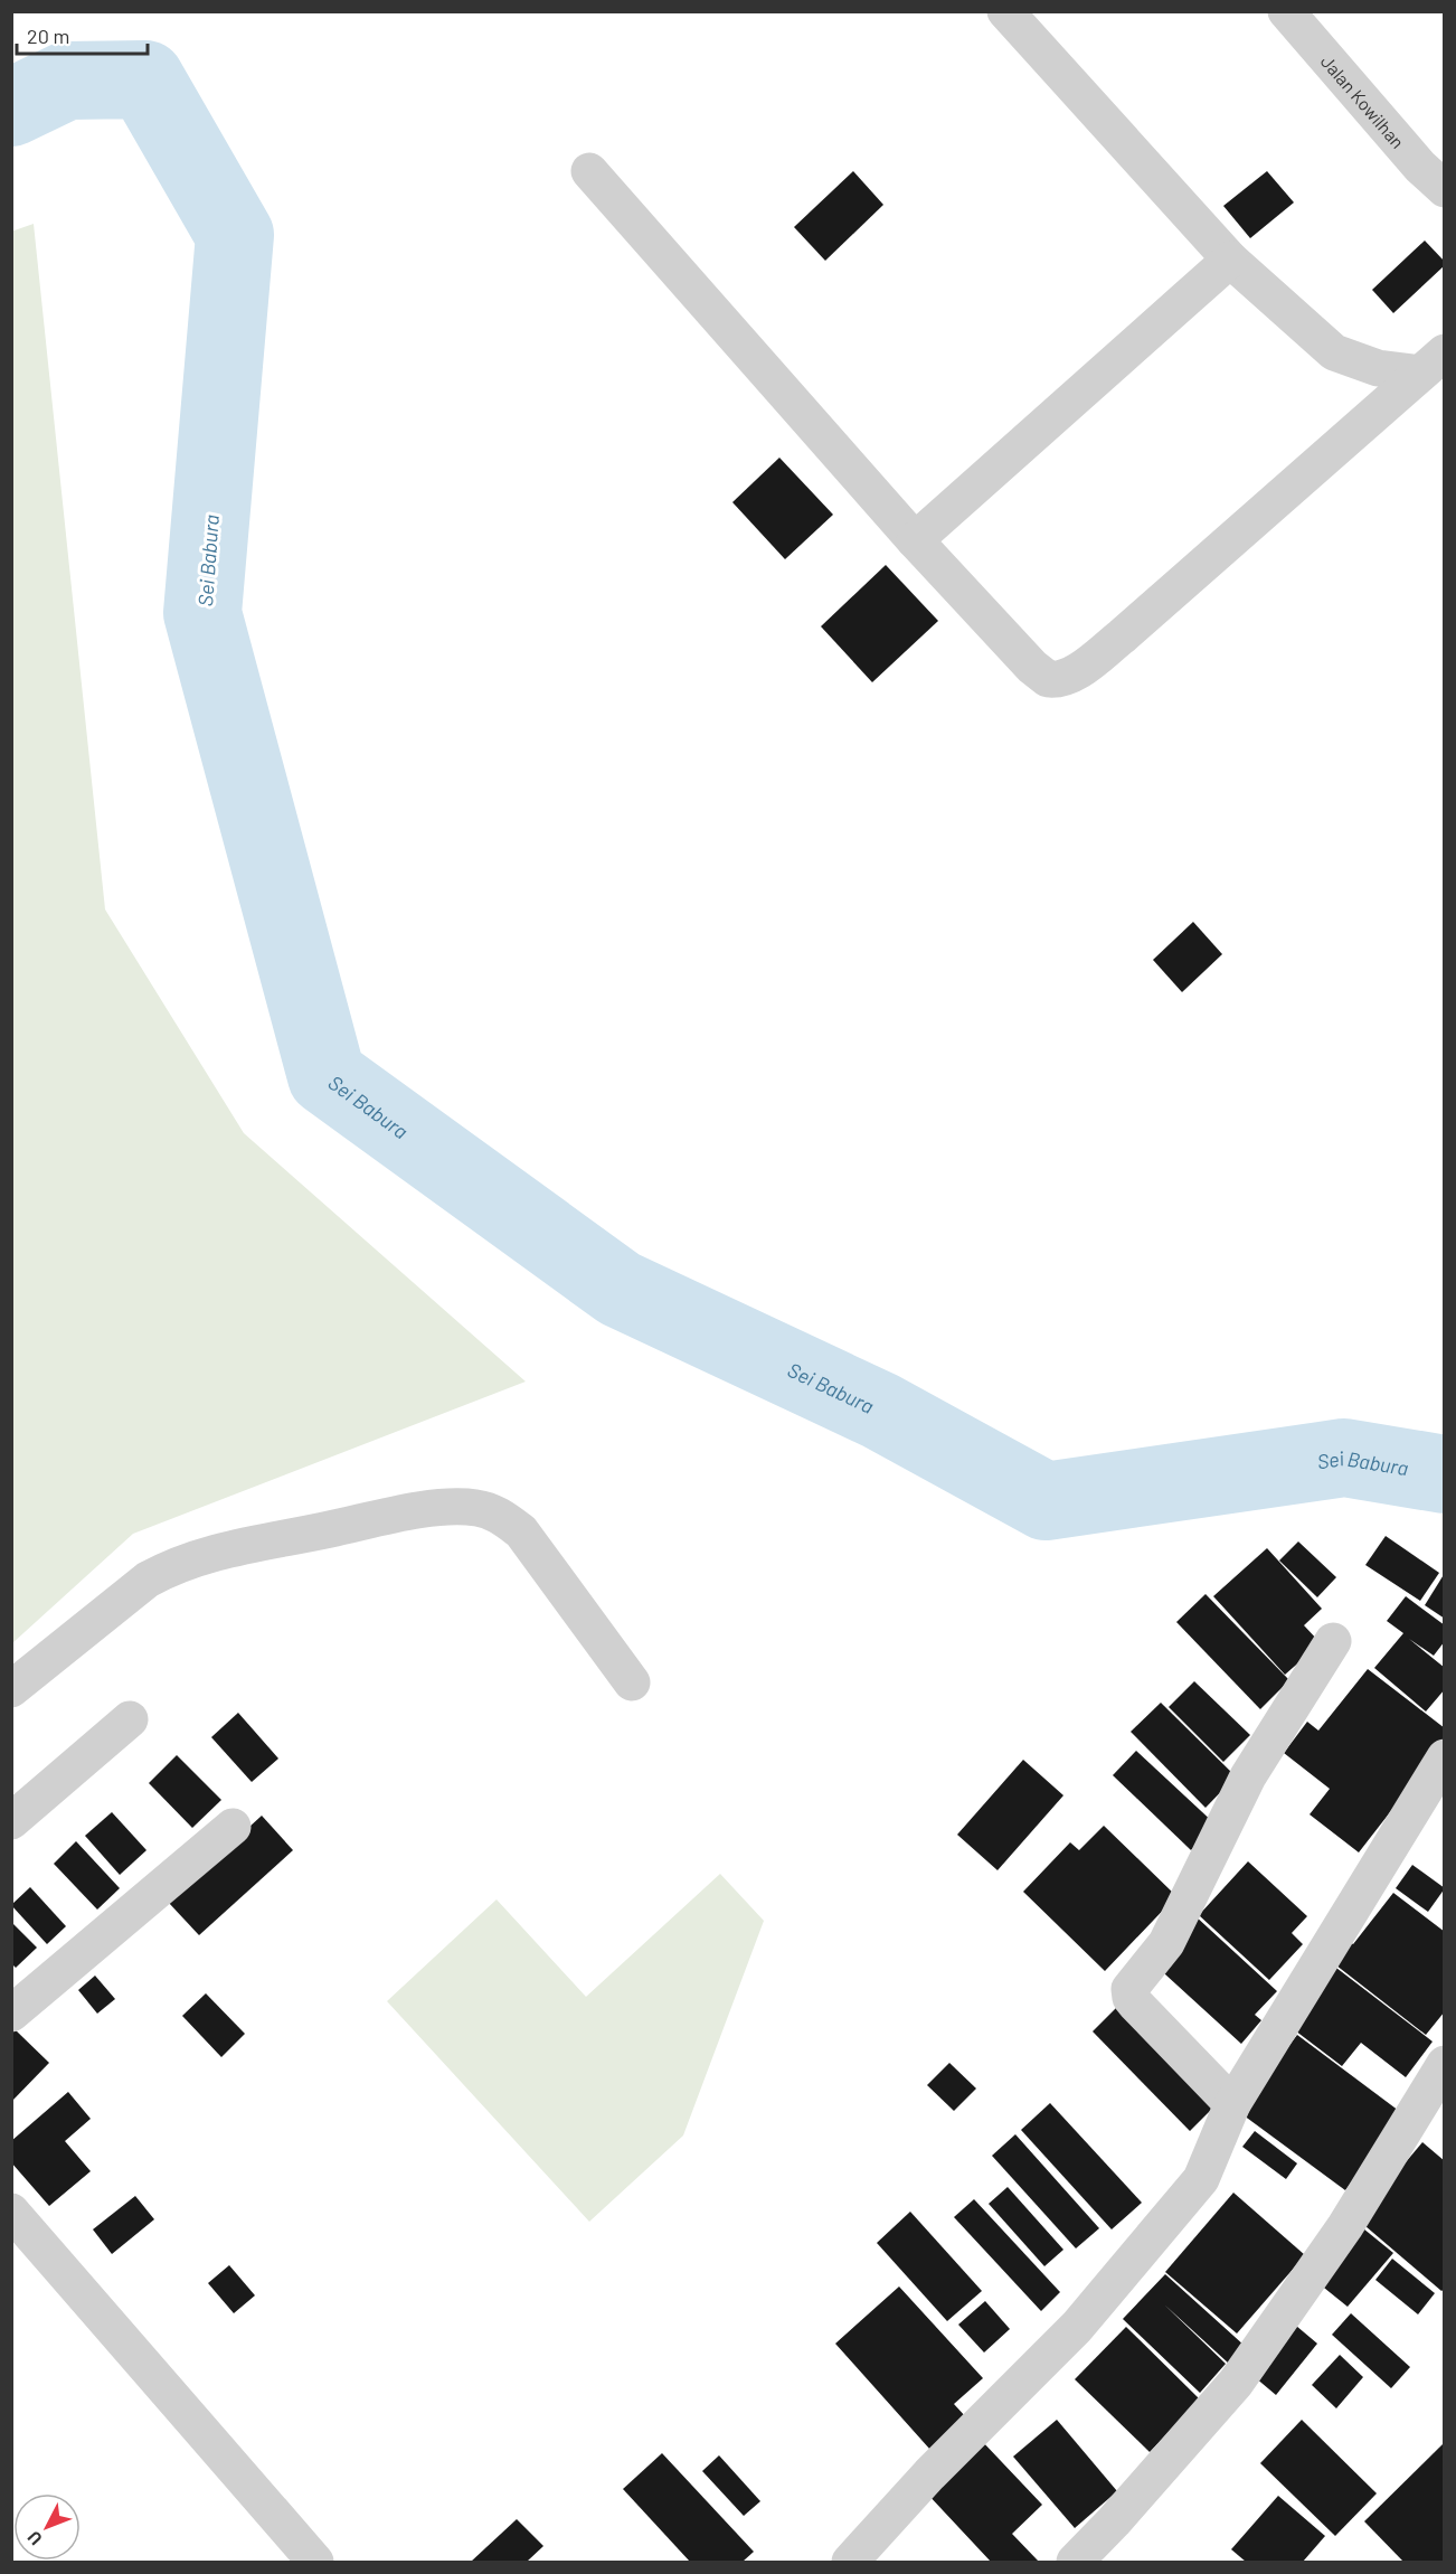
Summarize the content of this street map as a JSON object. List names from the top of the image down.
{
  "streets": {
    "street": ["Jalan Kowilhan"]
  },
  "water": ["Sei Babura"],
  "scale_bar": "20 m",
  "north": "bottom left"
}
